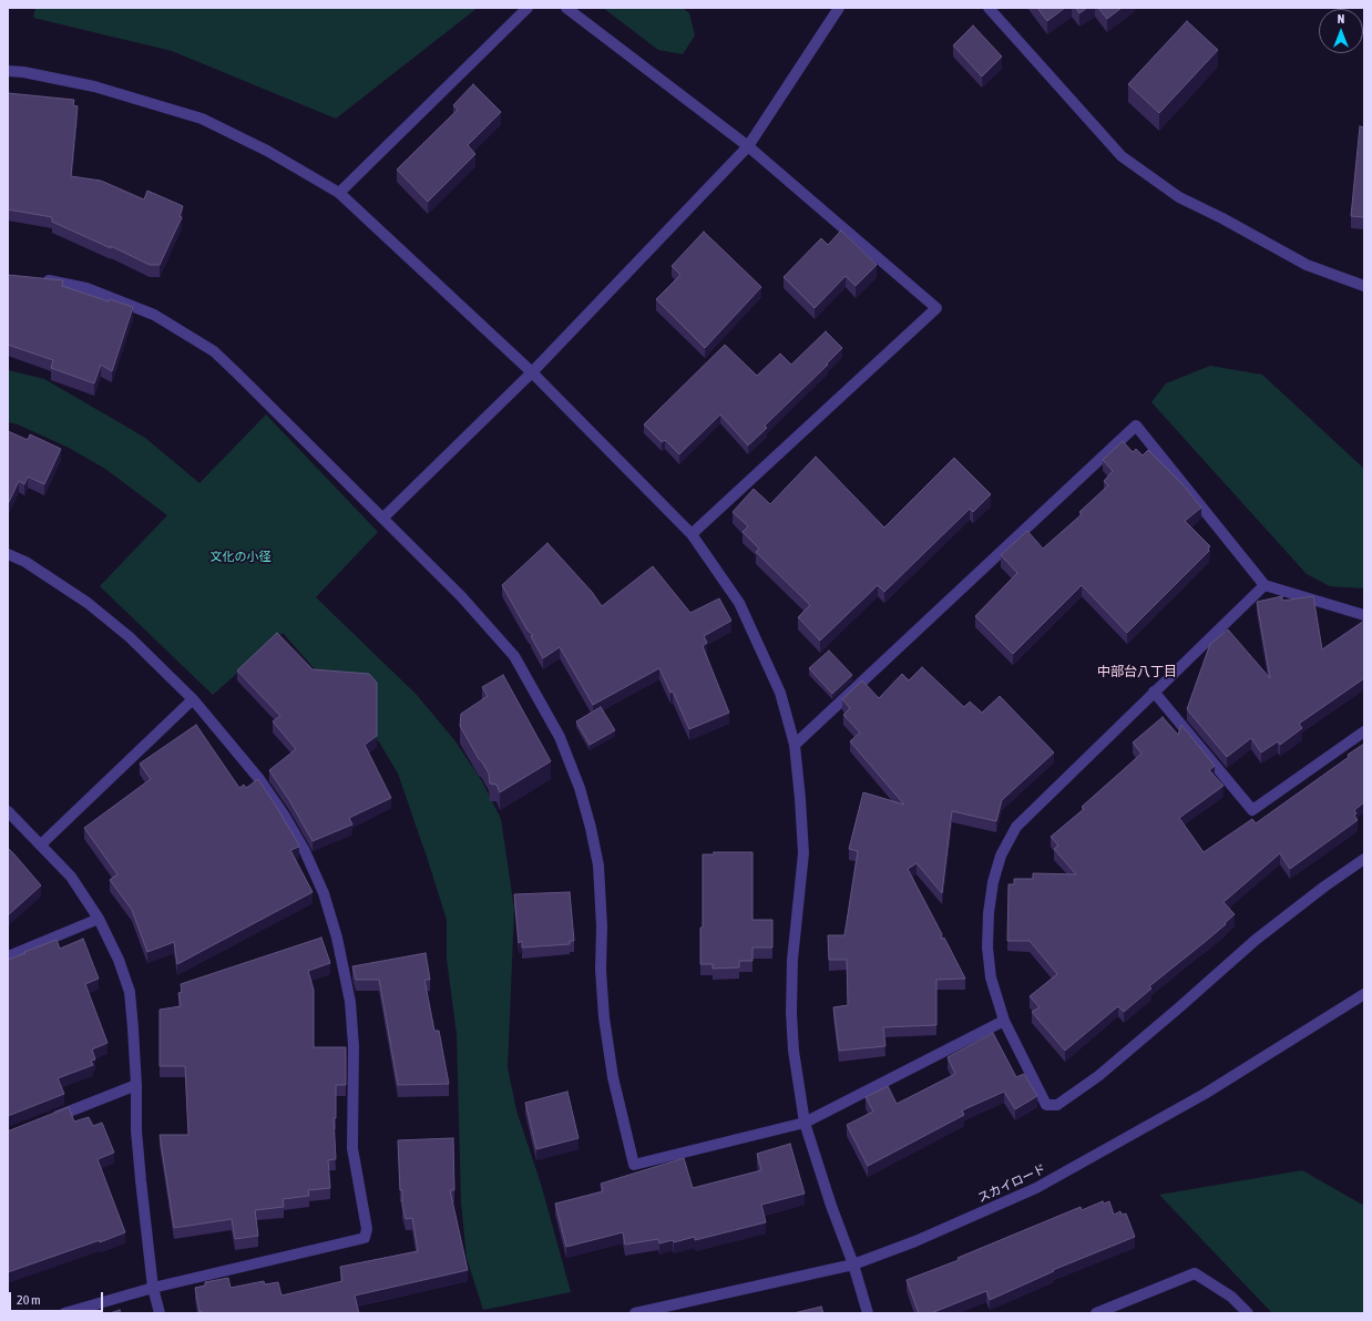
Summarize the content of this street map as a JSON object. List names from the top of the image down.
{
  "streets": {
    "street": ["スカイロード"]
  },
  "districts": ["中部台八丁目"],
  "parks": ["文化の小径"],
  "scale_bar": "20 m",
  "north": "top"
}
